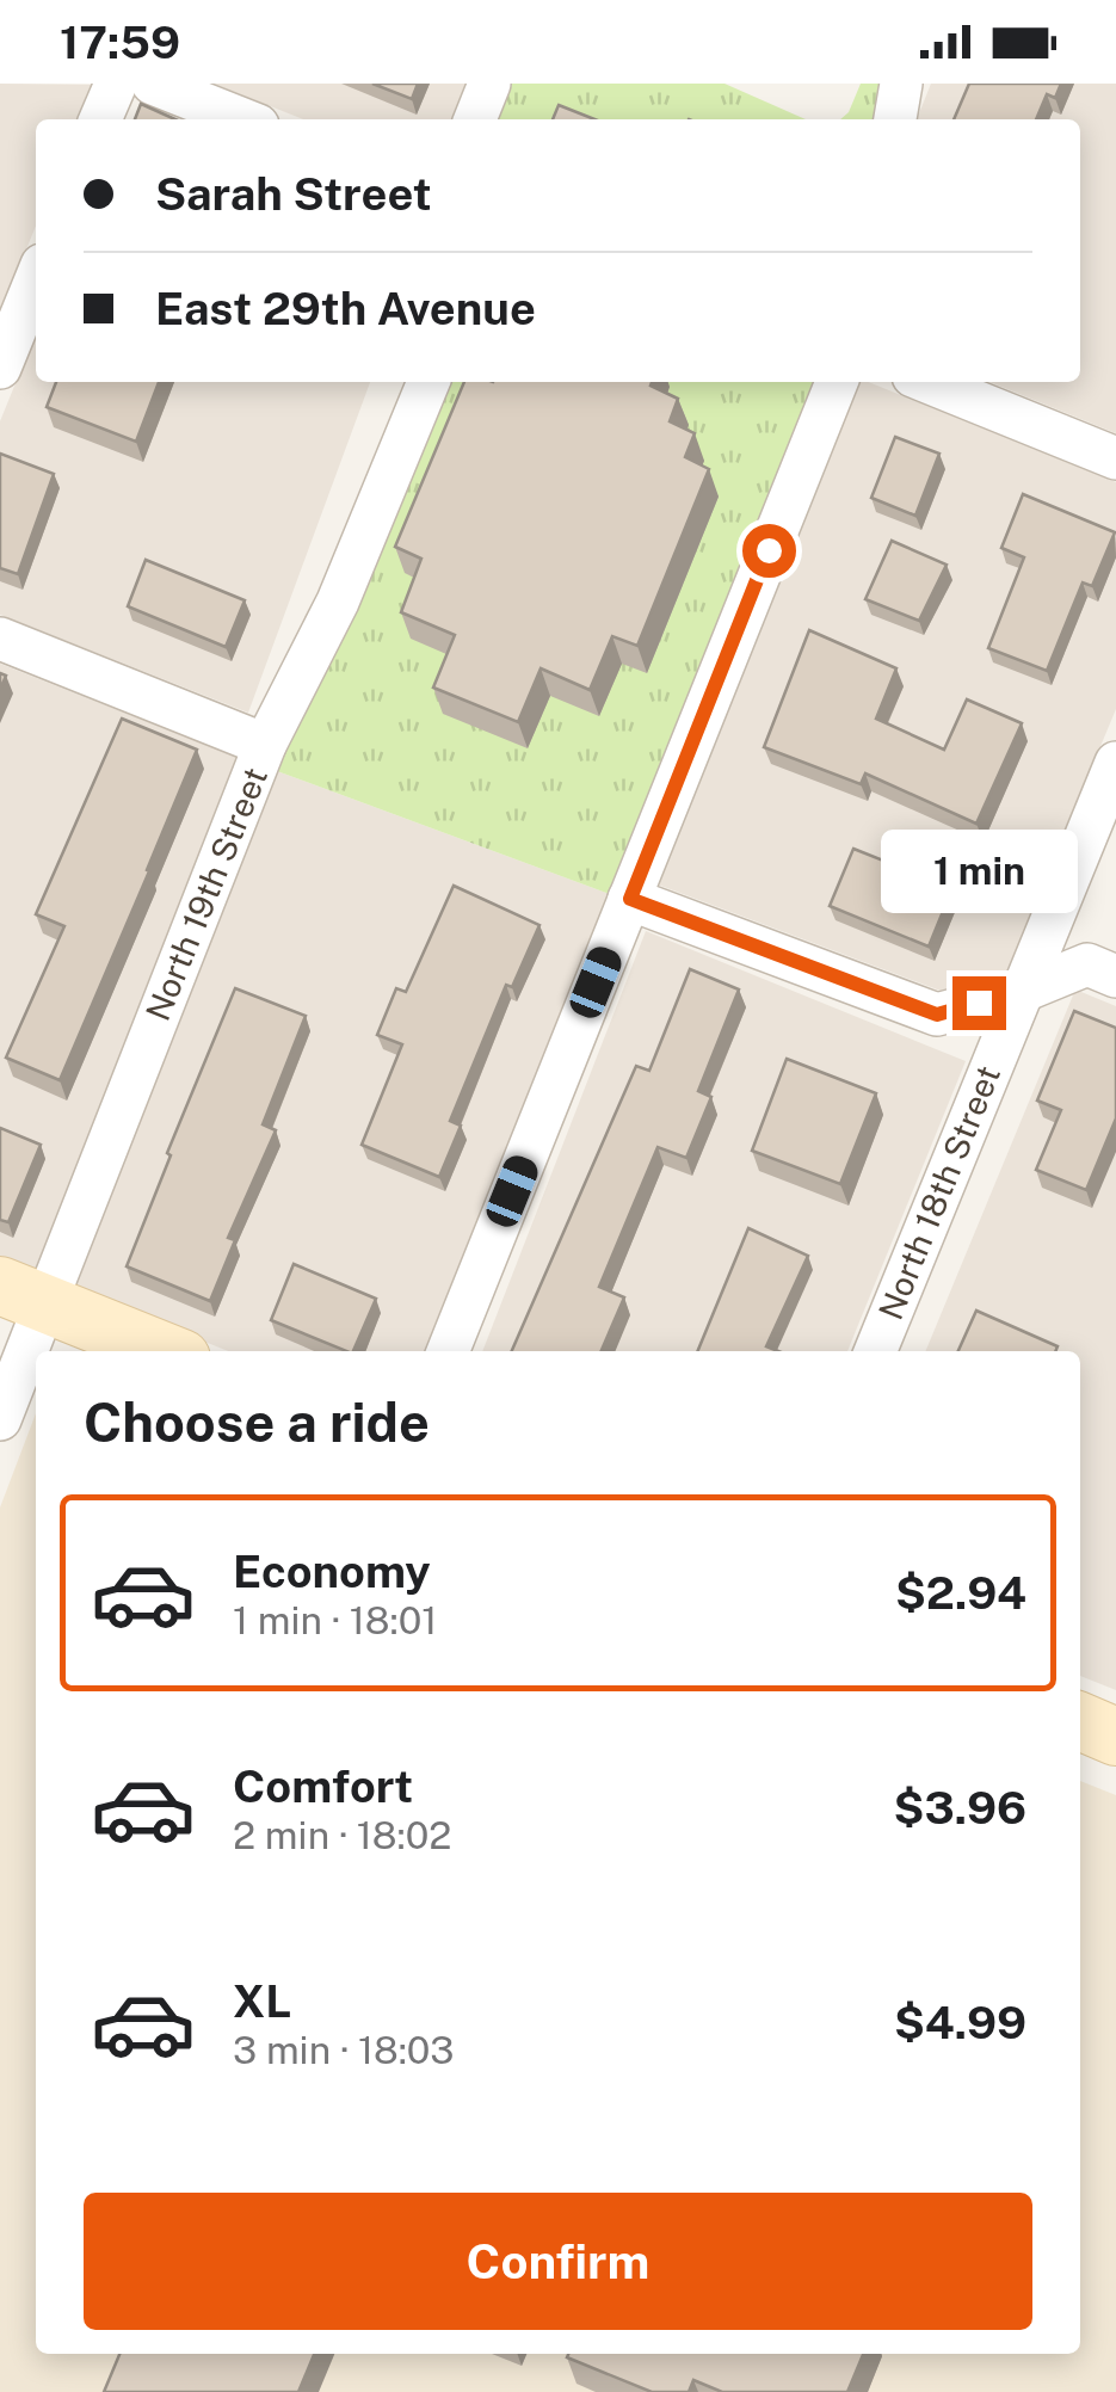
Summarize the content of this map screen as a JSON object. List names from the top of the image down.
{
  "streets": {
    "street": ["North 19th Street", "North 18th Street"]
  },
  "page": {
    "status": "17:59",
    "banner": ["Sarah Street", "East 29th Avenue"],
    "bubble": "1 min",
    "heading": "Choose a ride",
    "list": [
      {
        "name": "Economy",
        "note": "1 min · 18:01",
        "value": "$2.94"
      },
      {
        "name": "Comfort",
        "note": "2 min · 18:02",
        "value": "$3.96"
      },
      {
        "name": "XL",
        "note": "3 min · 18:03",
        "value": "$4.99"
      }
    ],
    "buttons": "Confirm"
  }
}
